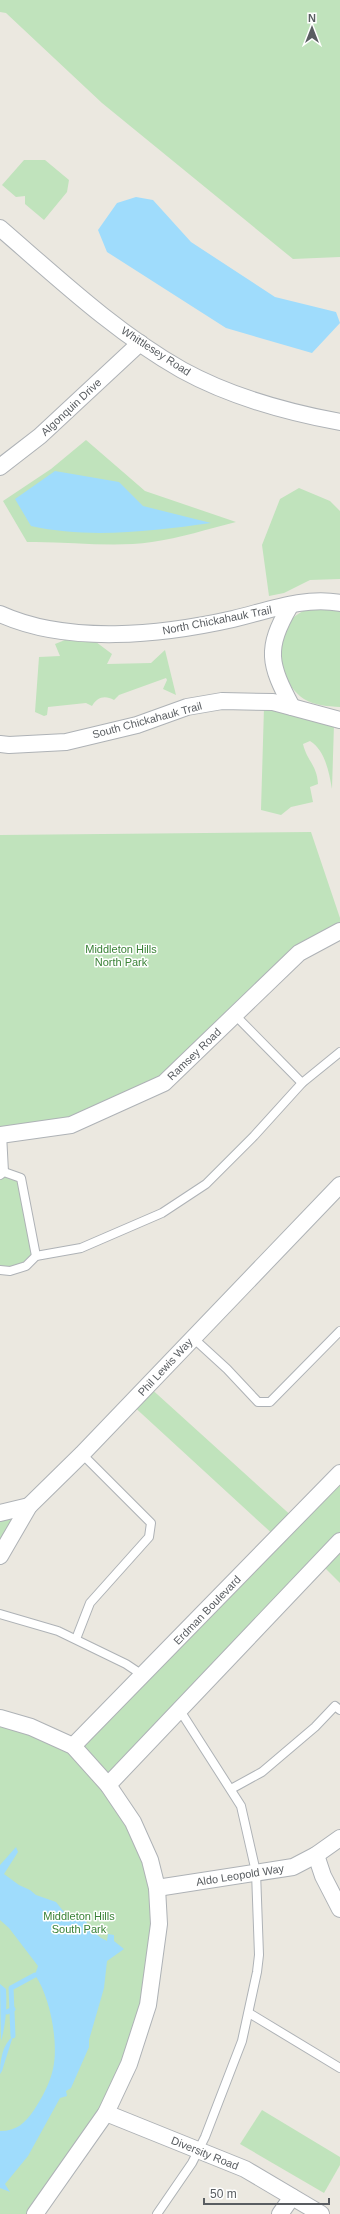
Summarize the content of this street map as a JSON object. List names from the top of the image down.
{
  "streets": {
    "street": [
      "Whittlesey Road",
      "Algonquin Drive",
      "North Chickahauk Trail",
      "South Chickahauk Trail",
      "Ramsey Road",
      "Phil Lewis Way",
      "Erdman Boulevard",
      "Aldo Leopold Way",
      "Diversity Road"
    ]
  },
  "crossings": [
    ["Whittlesey Road", "Algonquin Drive"]
  ],
  "parks": ["Middleton Hills North Park", "Middleton Hills South Park"],
  "scale_bar": "50 m",
  "north": "top"
}
